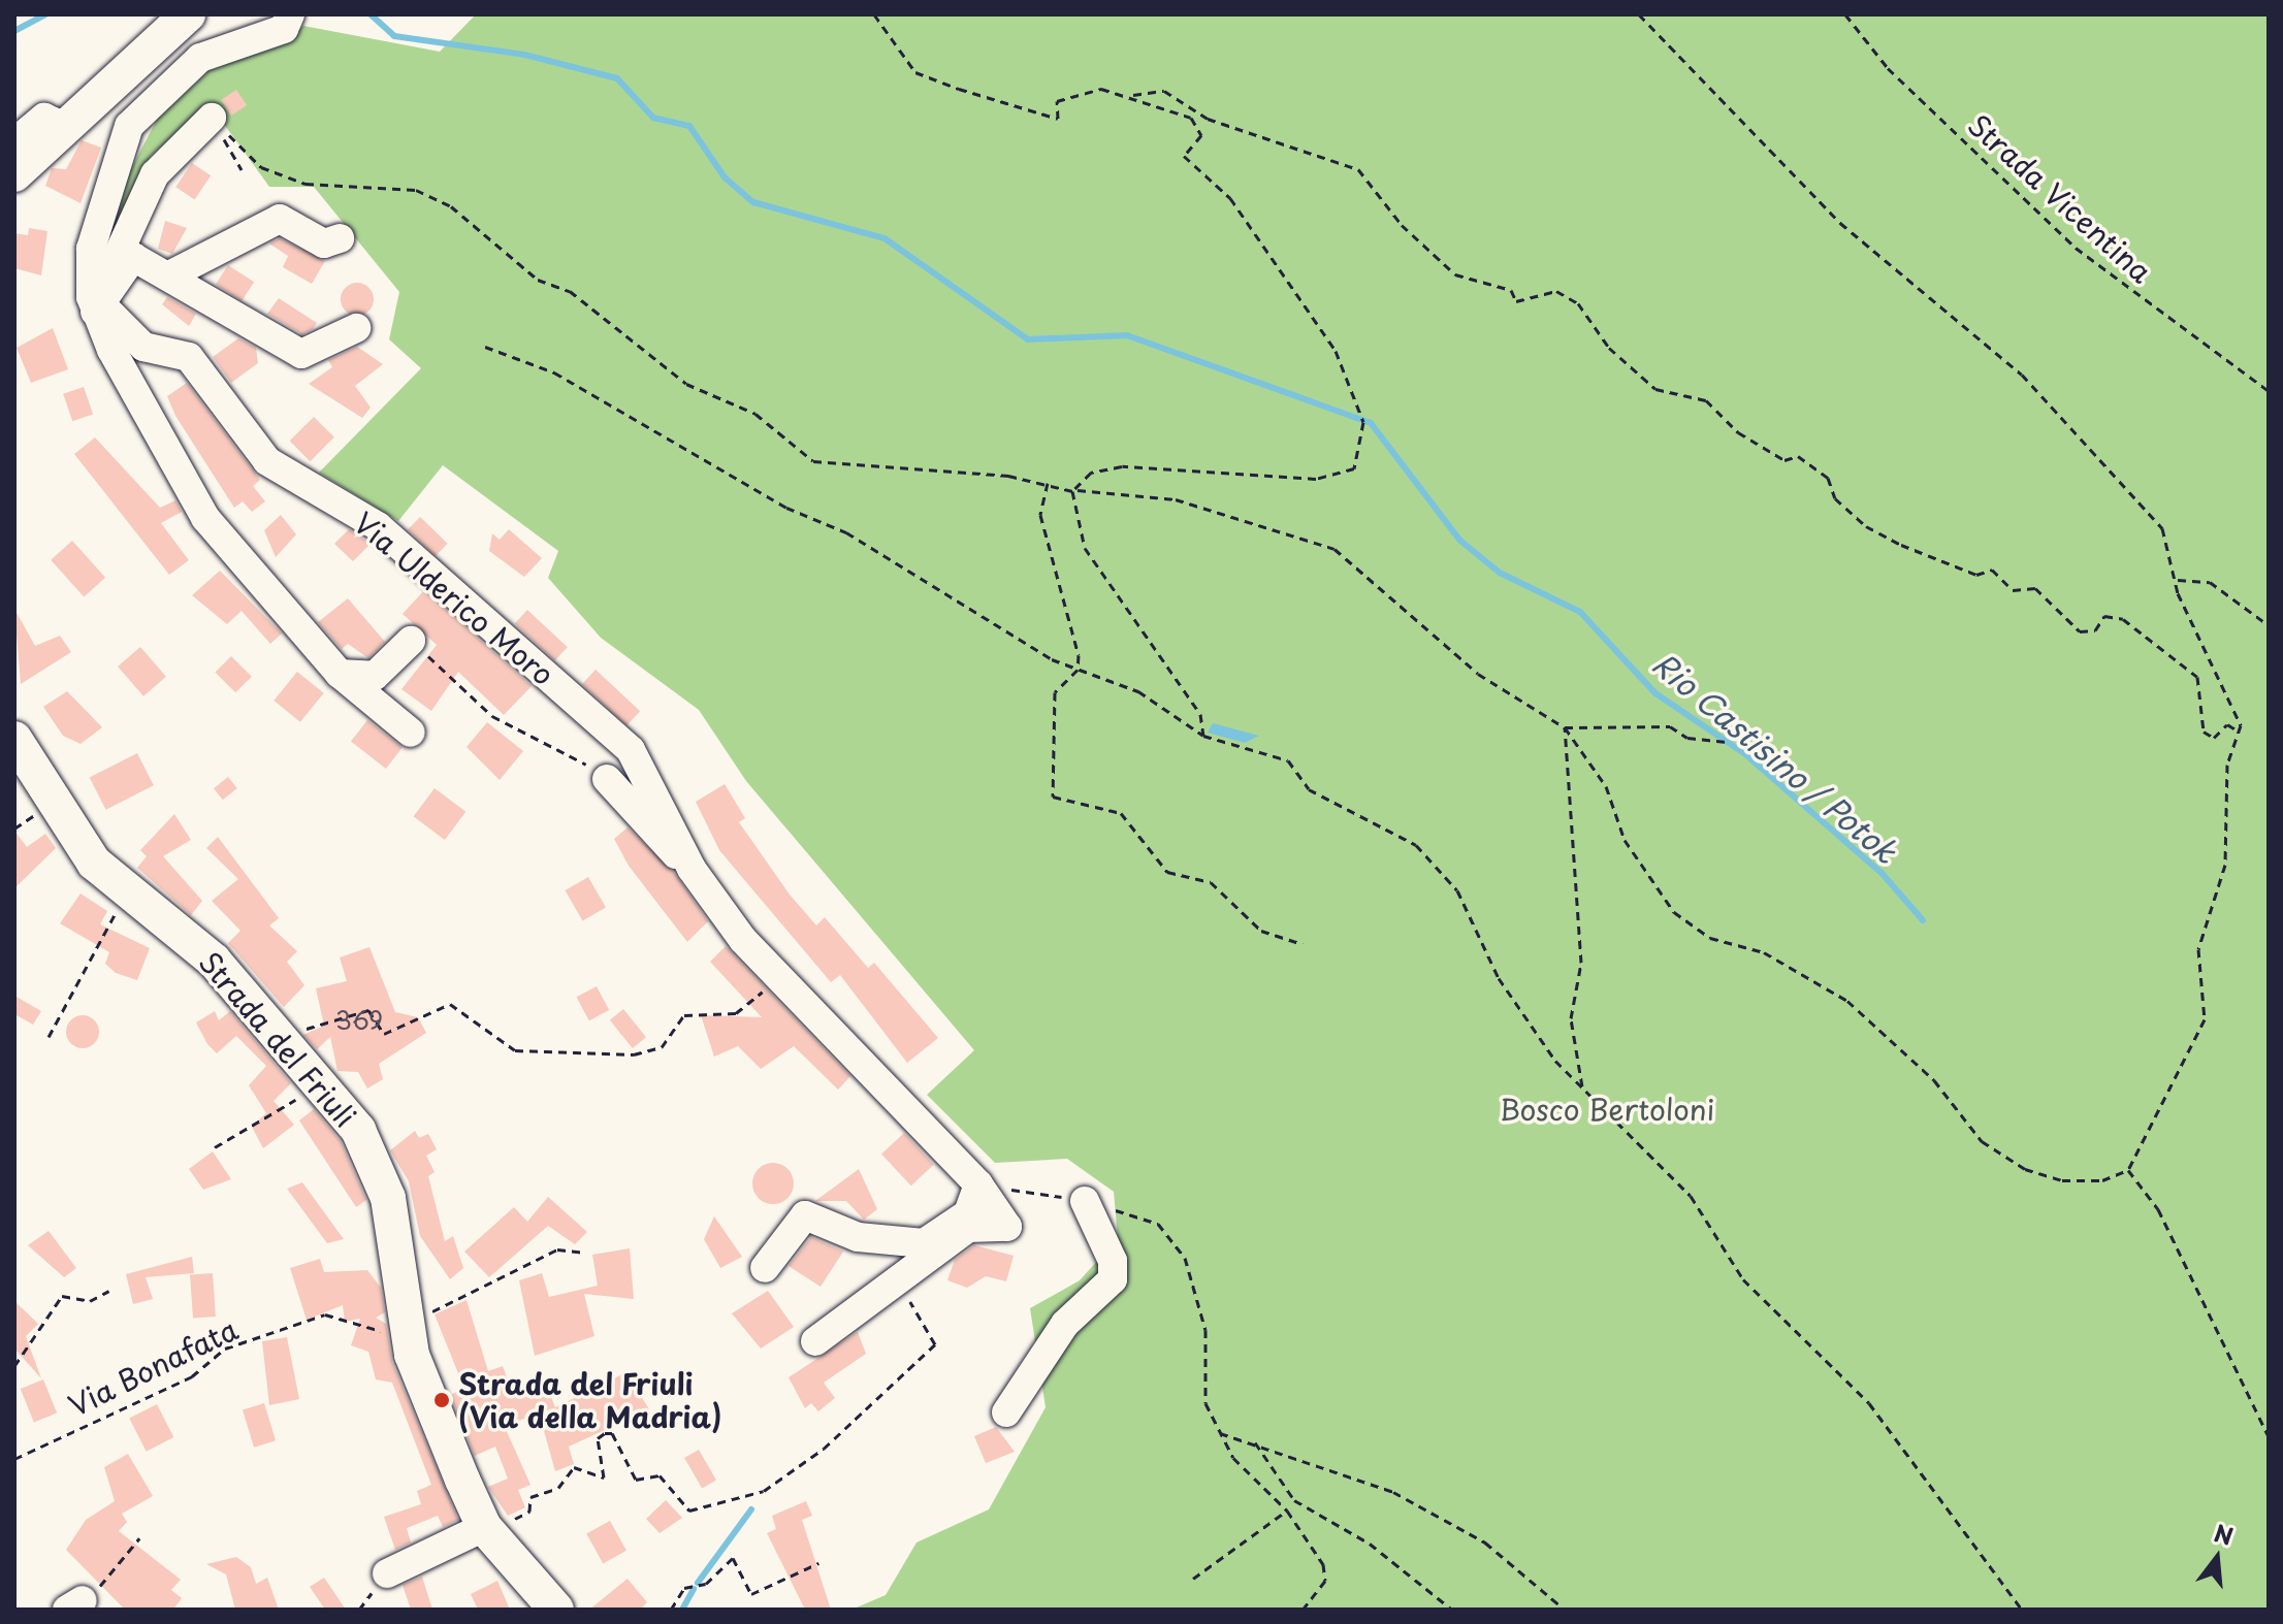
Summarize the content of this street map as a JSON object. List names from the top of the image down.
{
  "streets": {
    "main road": ["Strada del Friuli"],
    "street": ["Via Ulderico Moro"],
    "path": ["Strada Vicentina", "Via Bonafata"]
  },
  "crossings": [
    ["Strada del Friuli", "Via Bonafata"]
  ],
  "water": ["Rio Castisino / Potok"],
  "parks": ["Bosco Bertoloni"],
  "places": ["Strada del Friuli (Via della Madria)"],
  "house_numbers": ["369"],
  "north": "top"
}
